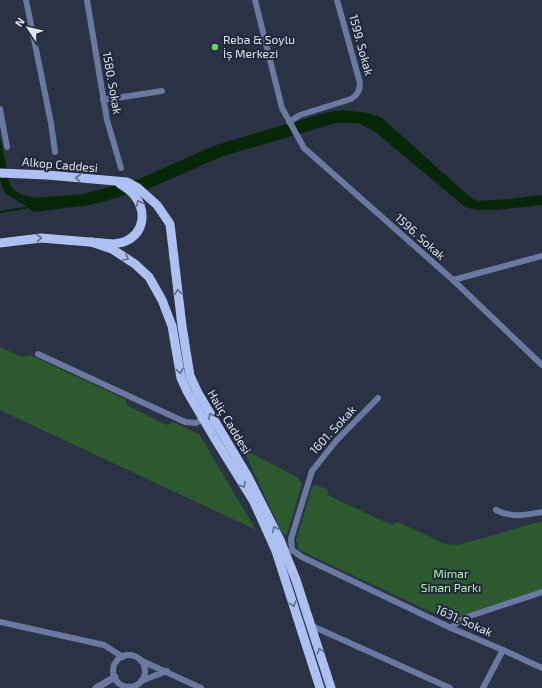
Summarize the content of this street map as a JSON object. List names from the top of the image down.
{
  "streets": {
    "main road": ["Alkop Caddesi", "Haliç Caddesi"],
    "street": [
      "1599. Sokak",
      "1580. Sokak",
      "1596. Sokak",
      "1601. Sokak",
      "1631. Sokak"
    ]
  },
  "crossings": [
    ["1599. Sokak", "1596. Sokak"],
    ["Alkop Caddesi", "Haliç Caddesi"],
    ["Haliç Caddesi", "1601. Sokak"],
    ["Haliç Caddesi", "1631. Sokak"],
    ["1601. Sokak", "1631. Sokak"]
  ],
  "parks": ["Mimar Sinan Parkı"],
  "places": ["Reba & Soylu İş Merkezi"],
  "north": "top left"
}
